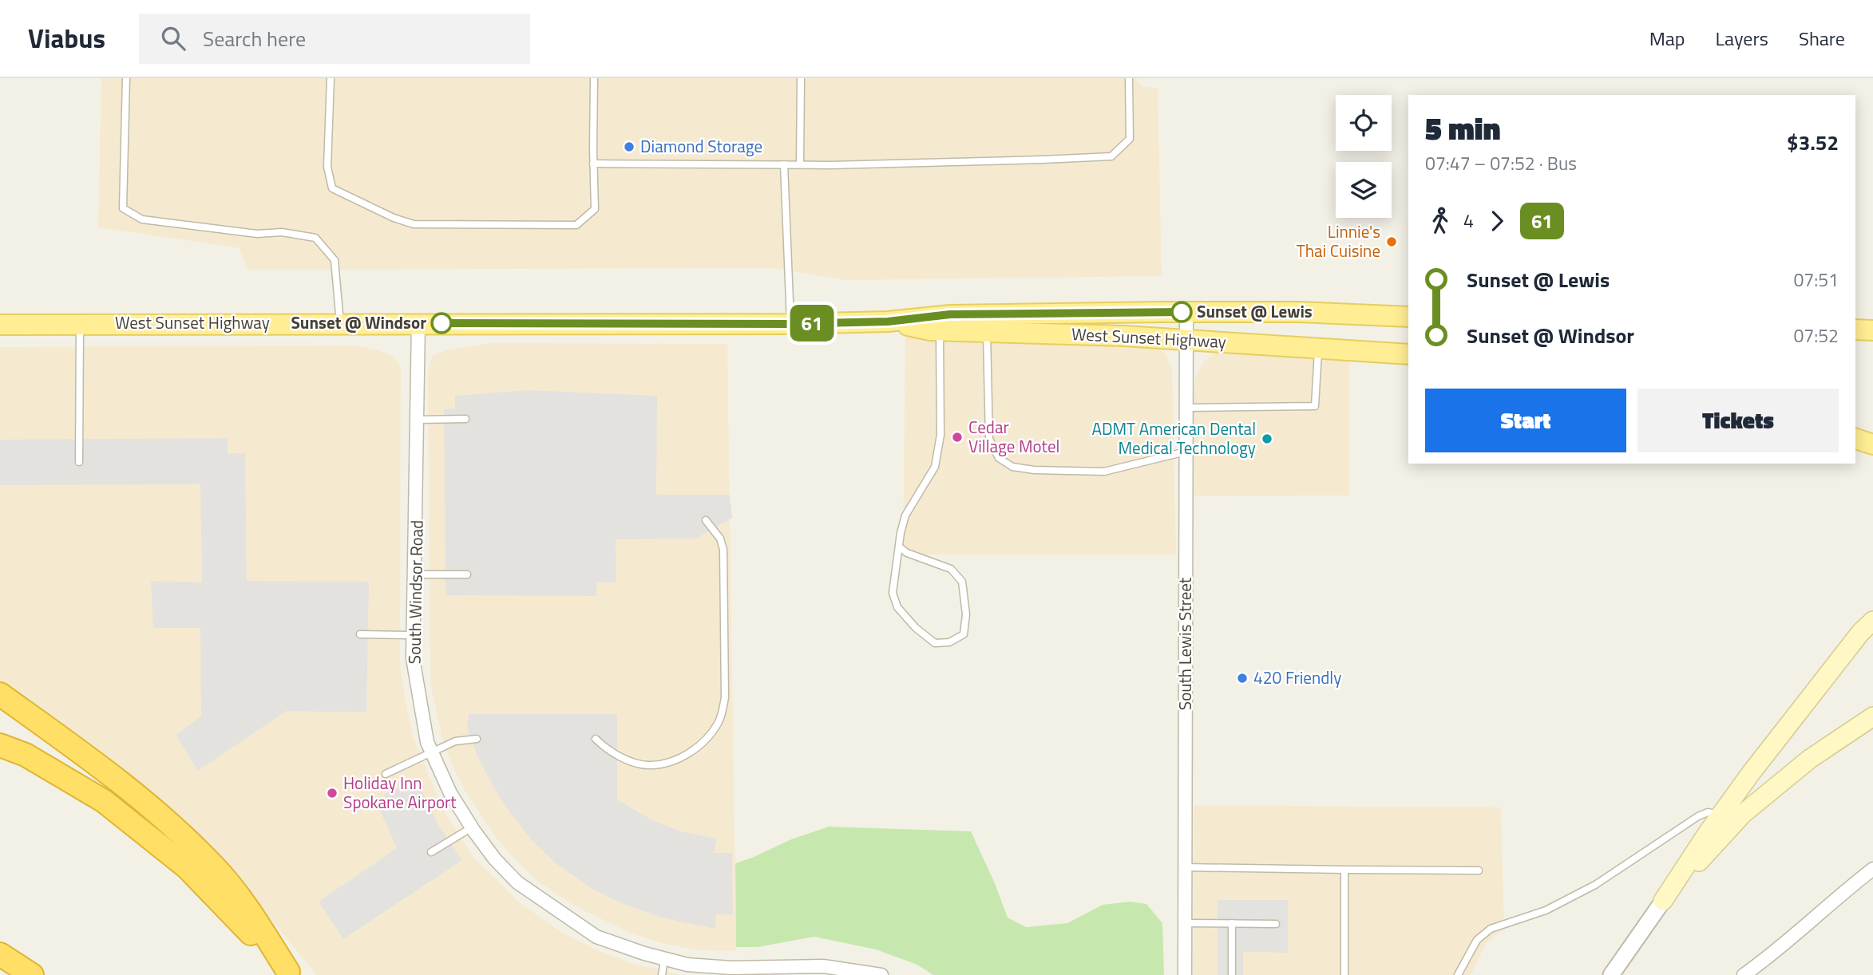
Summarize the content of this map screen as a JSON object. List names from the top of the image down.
{
  "streets": {
    "main road": ["West Sunset Highway"],
    "street": ["South Windsor Road", "South Lewis Street"]
  },
  "crossings": [
    ["West Sunset Highway", "South Windsor Road"],
    ["West Sunset Highway", "South Lewis Street"]
  ],
  "places": [
    "Diamond Storage",
    "Linnie's Thai Cuisine",
    "Sunset @ Lewis",
    "Sunset @ Windsor",
    "Cedar Village Motel",
    "ADMT American Dental Medical Technology",
    "420 Friendly",
    "Holiday Inn Spokane Airport"
  ],
  "lines": ["bus line 61"],
  "page": {
    "header": "Viabus",
    "search": "Search here",
    "nav": ["Map", "Layers", "Share"],
    "on_map": "61",
    "heading": ["5 min", "07:47 – 07:52 · Bus", "$3.52"],
    "legs": ["4", "61"],
    "list": [
      {
        "name": "Sunset @ Lewis",
        "value": "07:51"
      },
      {
        "name": "Sunset @ Windsor",
        "value": "07:52"
      }
    ],
    "buttons": ["Start", "Tickets"]
  }
}
